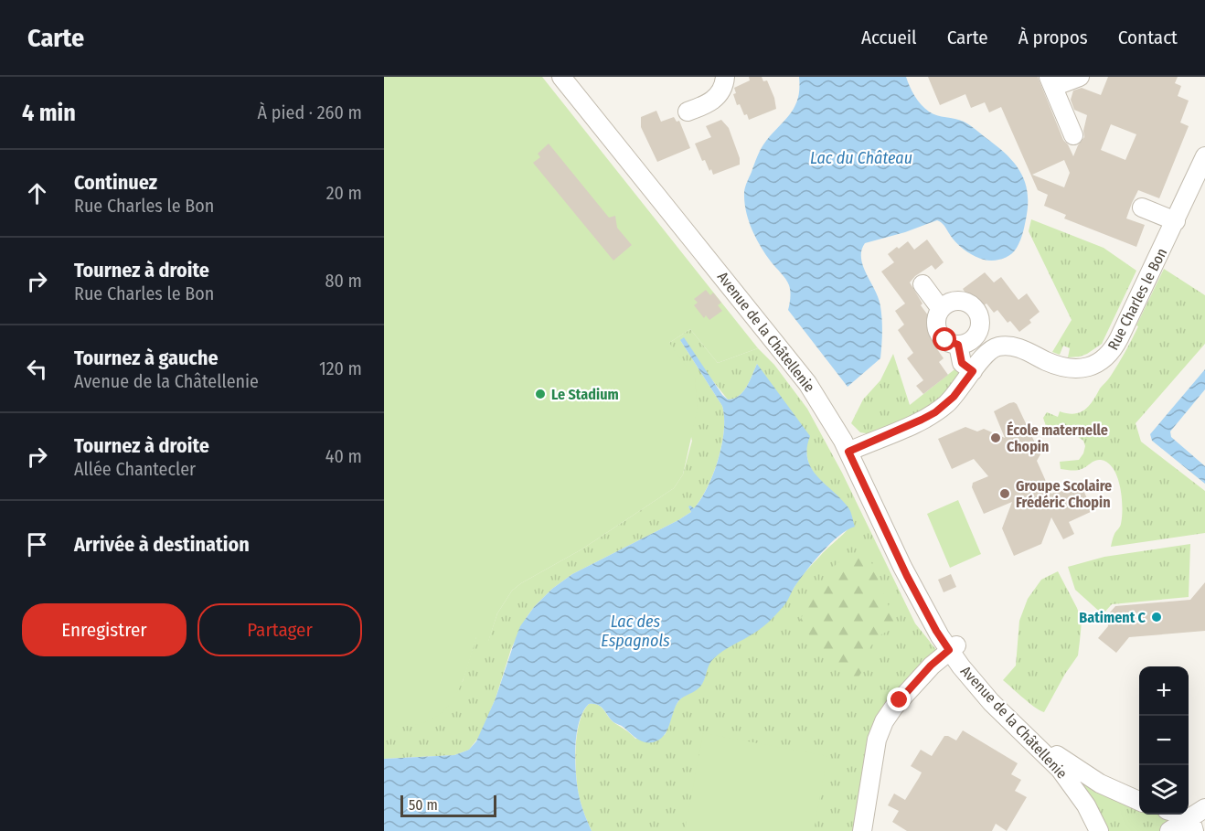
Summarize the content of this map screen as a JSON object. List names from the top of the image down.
{
  "streets": {
    "street": ["Rue Charles le Bon", "Avenue de la Châtellenie"]
  },
  "crossings": [
    ["Rue Charles le Bon", "Avenue de la Châtellenie"]
  ],
  "water": ["Lac du Château", "Lac des Espagnols"],
  "places": [
    "Le Stadium",
    "École maternelle Chopin",
    "Groupe Scolaire Frédéric Chopin",
    "Batiment C"
  ],
  "scale_bar": "50 m",
  "page": {
    "header": "Carte",
    "nav": [
      "Accueil",
      "Carte",
      "À propos",
      "Contact"
    ],
    "heading": ["4 min", "À pied · 260 m"],
    "list": [
      ["Continuez", "Rue Charles le Bon", "20 m"],
      ["Tournez à droite", "Rue Charles le Bon", "80 m"],
      ["Tournez à gauche", "Avenue de la Châtellenie", "120 m"],
      ["Tournez à droite", "Allée Chantecler", "40 m"],
      "Arrivée à destination"
    ],
    "buttons": ["Enregistrer", "Partager"],
    "map_buttons": ["+", "−"],
    "scale": "50 m"
  }
}
